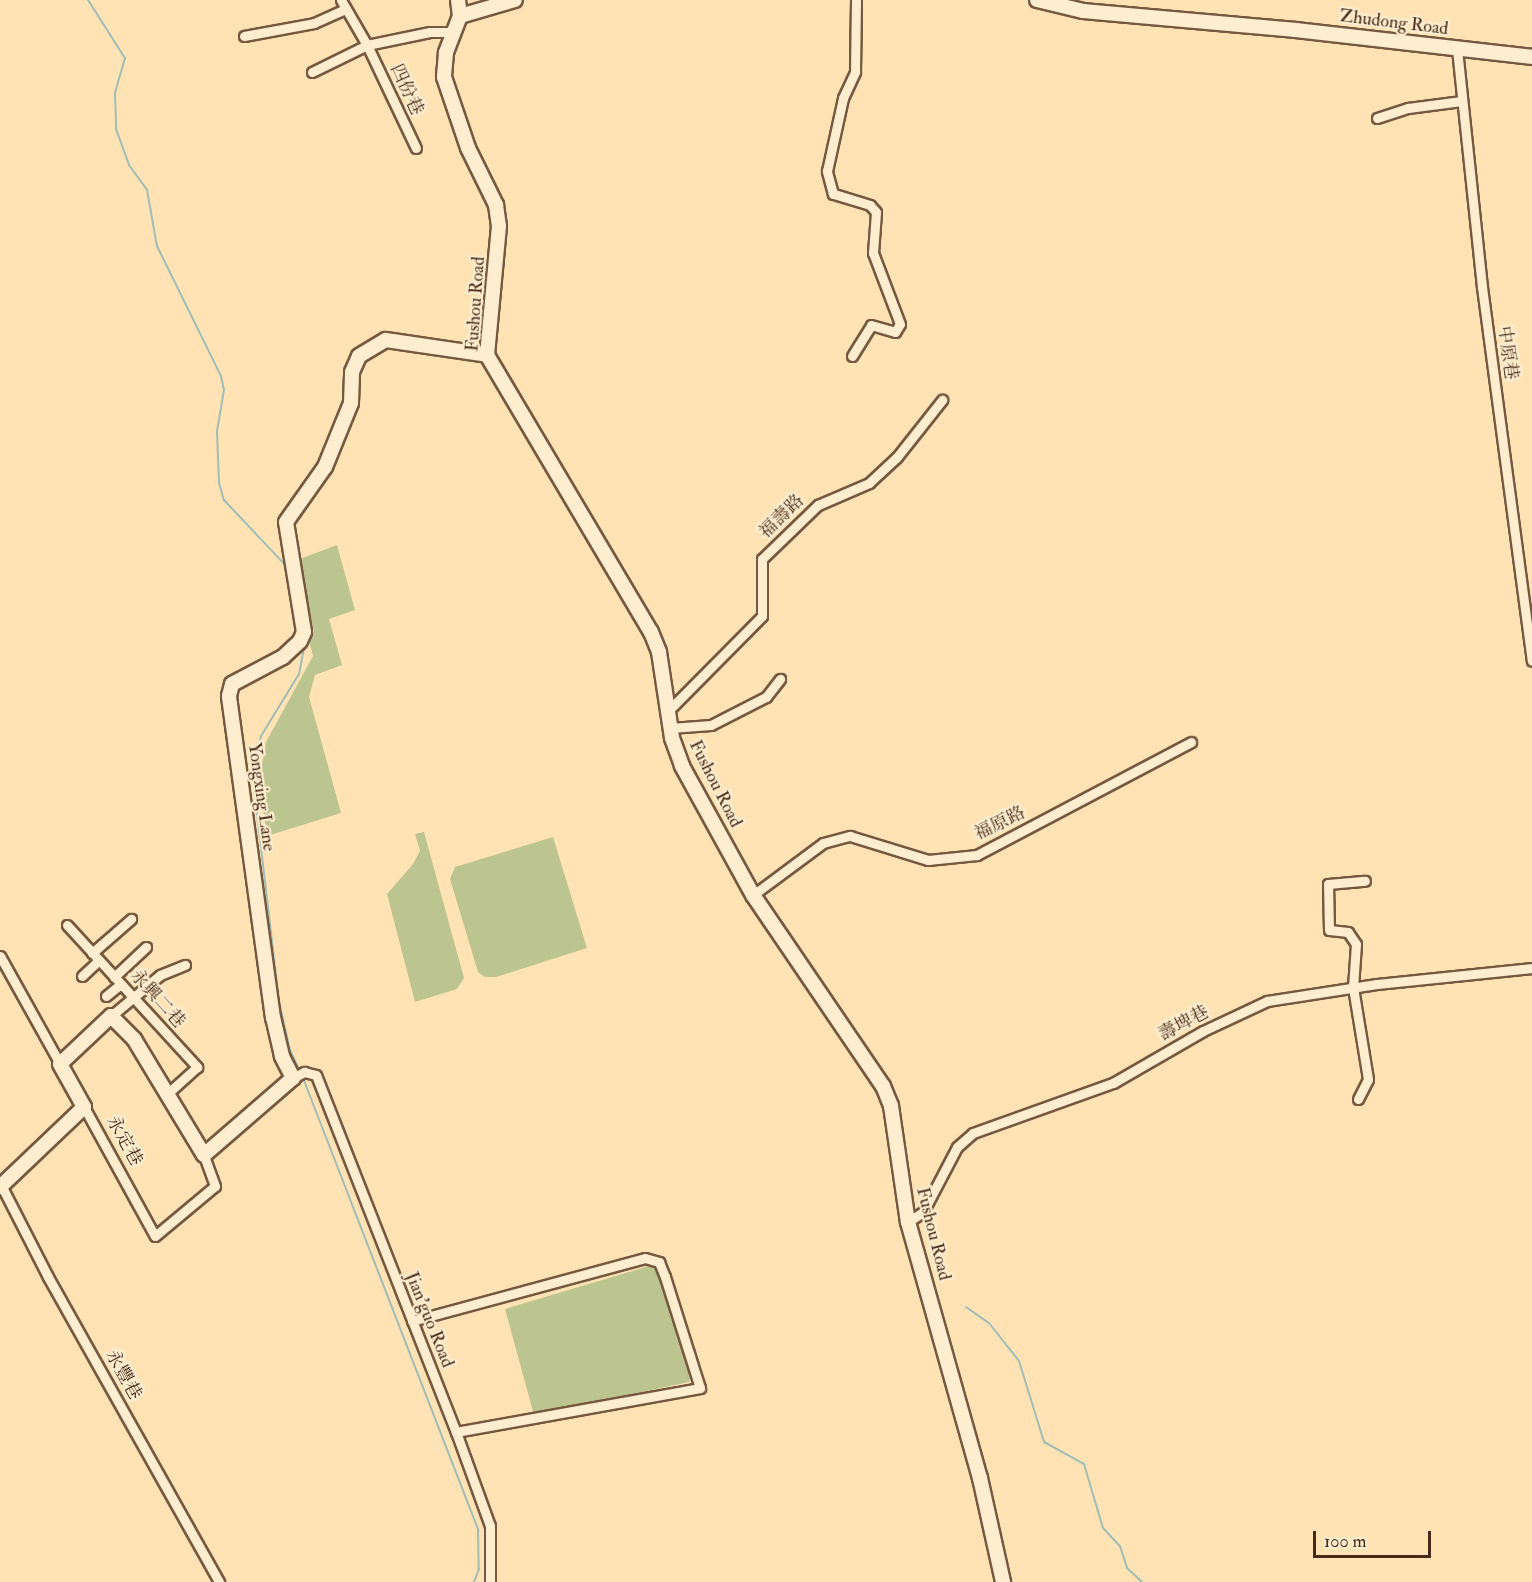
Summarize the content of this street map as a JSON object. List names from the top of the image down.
{
  "streets": {
    "street": [
      "Zhudong Road",
      "四份巷",
      "Fushou Road",
      "中原巷",
      "福壽路",
      "Yongxing Lane",
      "福原路",
      "永興二巷",
      "壽埤巷",
      "永定巷",
      "Jian'guo Road",
      "永豐巷"
    ]
  },
  "crossings": [
    ["Zhudong Road", "中原巷"],
    ["四份巷", "Fushou Road"],
    ["Fushou Road", "福壽路"],
    ["Fushou Road", "Yongxing Lane"],
    ["Fushou Road", "福原路"],
    ["Fushou Road", "壽埤巷"],
    ["Yongxing Lane", "Jian'guo Road"]
  ],
  "scale_bar": "100 m"
}
